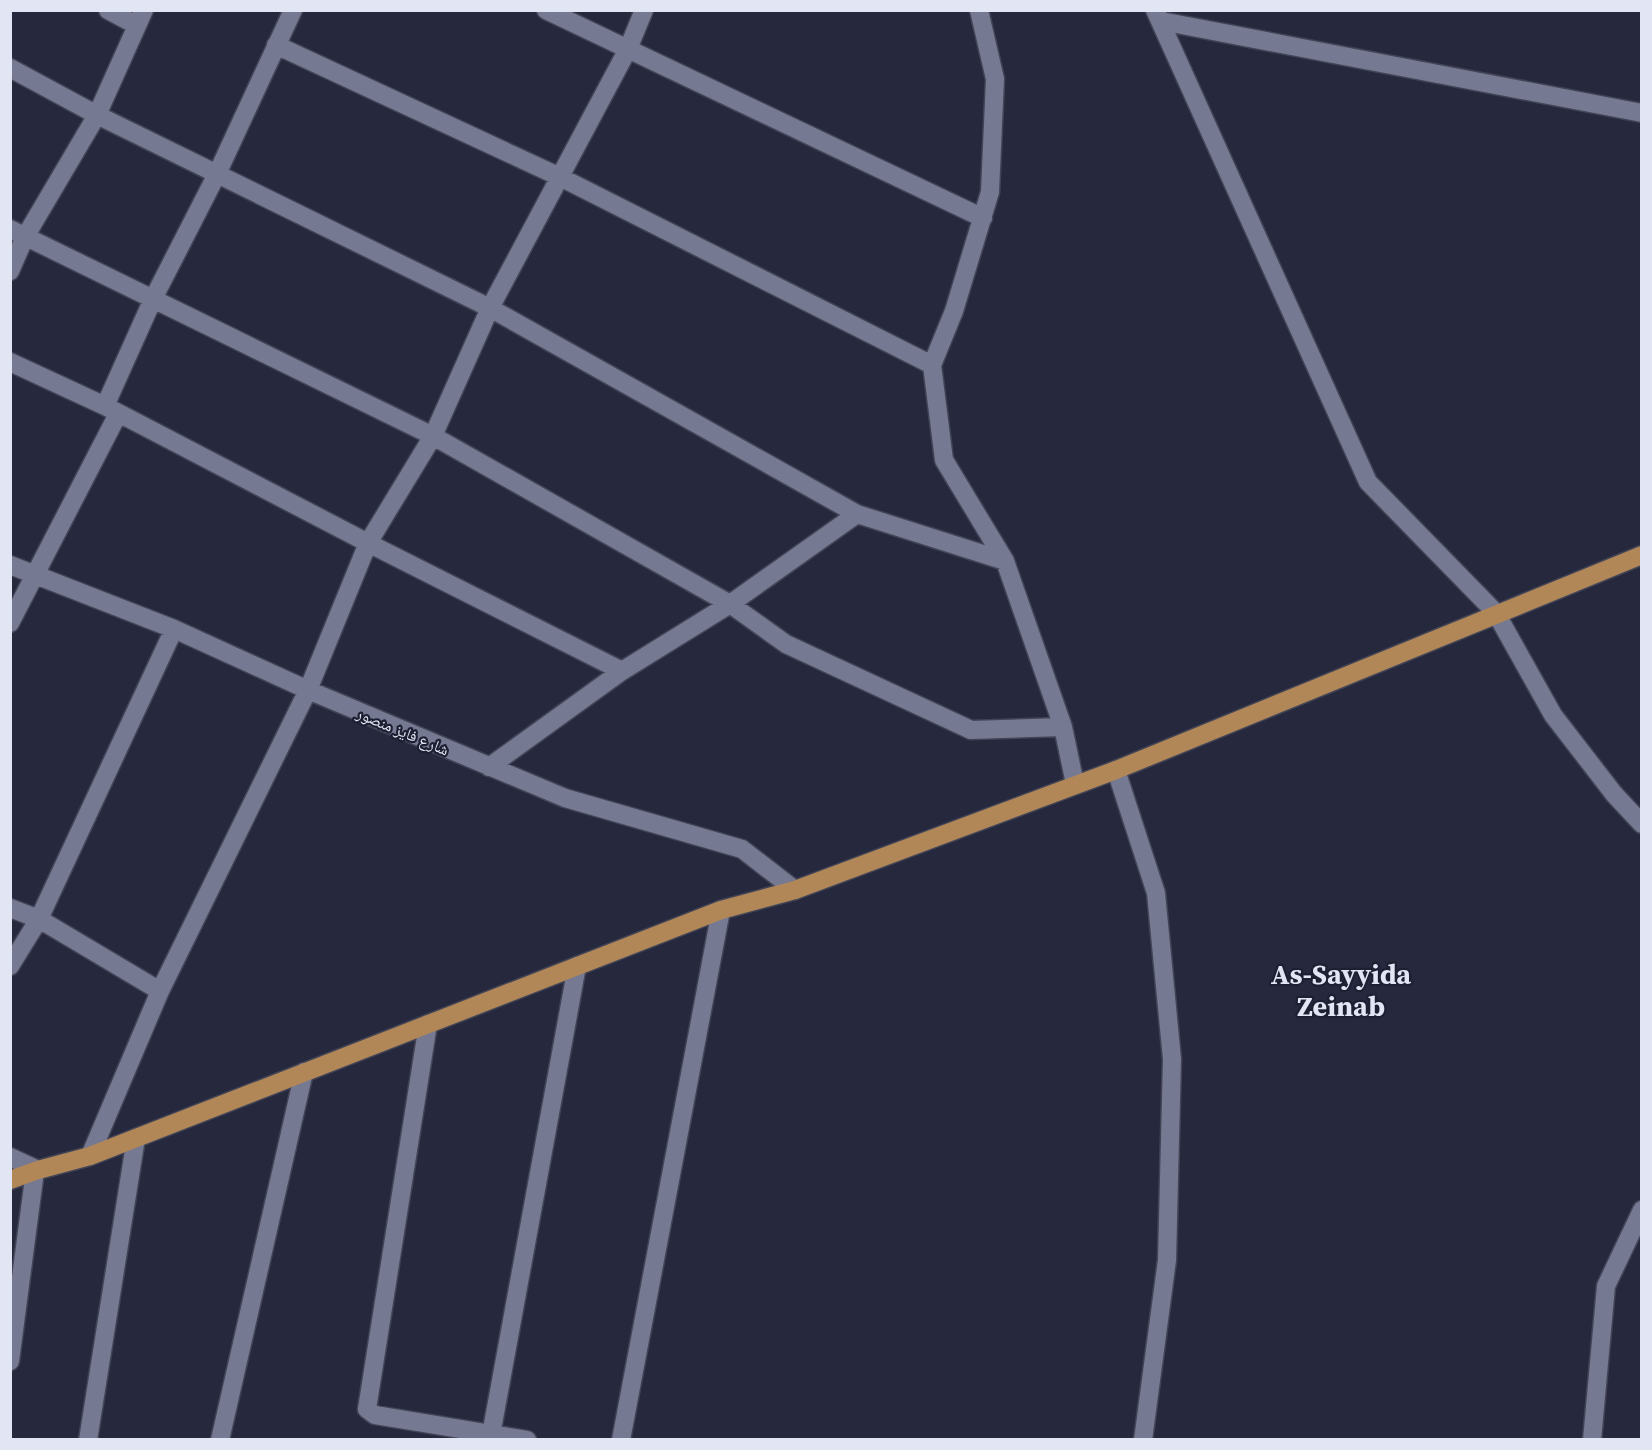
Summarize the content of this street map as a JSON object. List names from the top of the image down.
{
  "streets": {
    "street": ["شارع فايز منصور"]
  },
  "districts": ["As-Sayyida Zeinab"]
}
